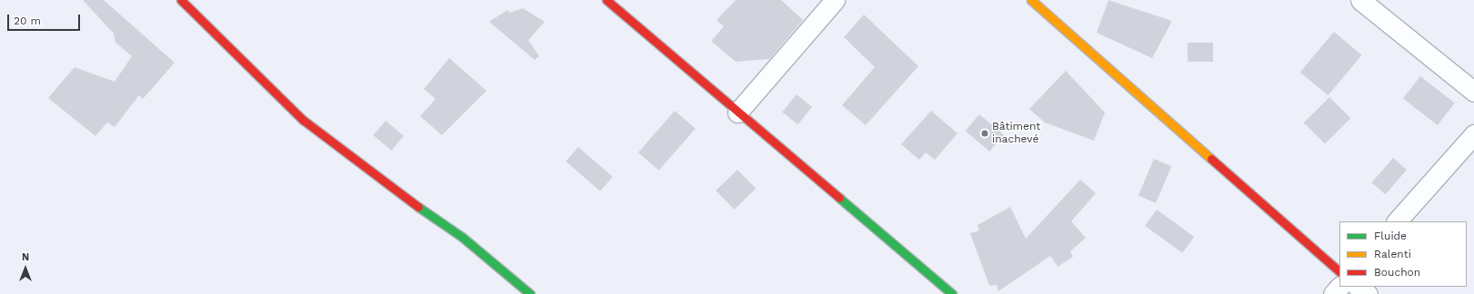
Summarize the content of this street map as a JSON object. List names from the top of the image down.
{
  "places": ["Bâtiment inachevé"],
  "legend": ["Fluide", "Ralenti", "Bouchon"],
  "scale_bar": "20 m",
  "north": "top"
}
